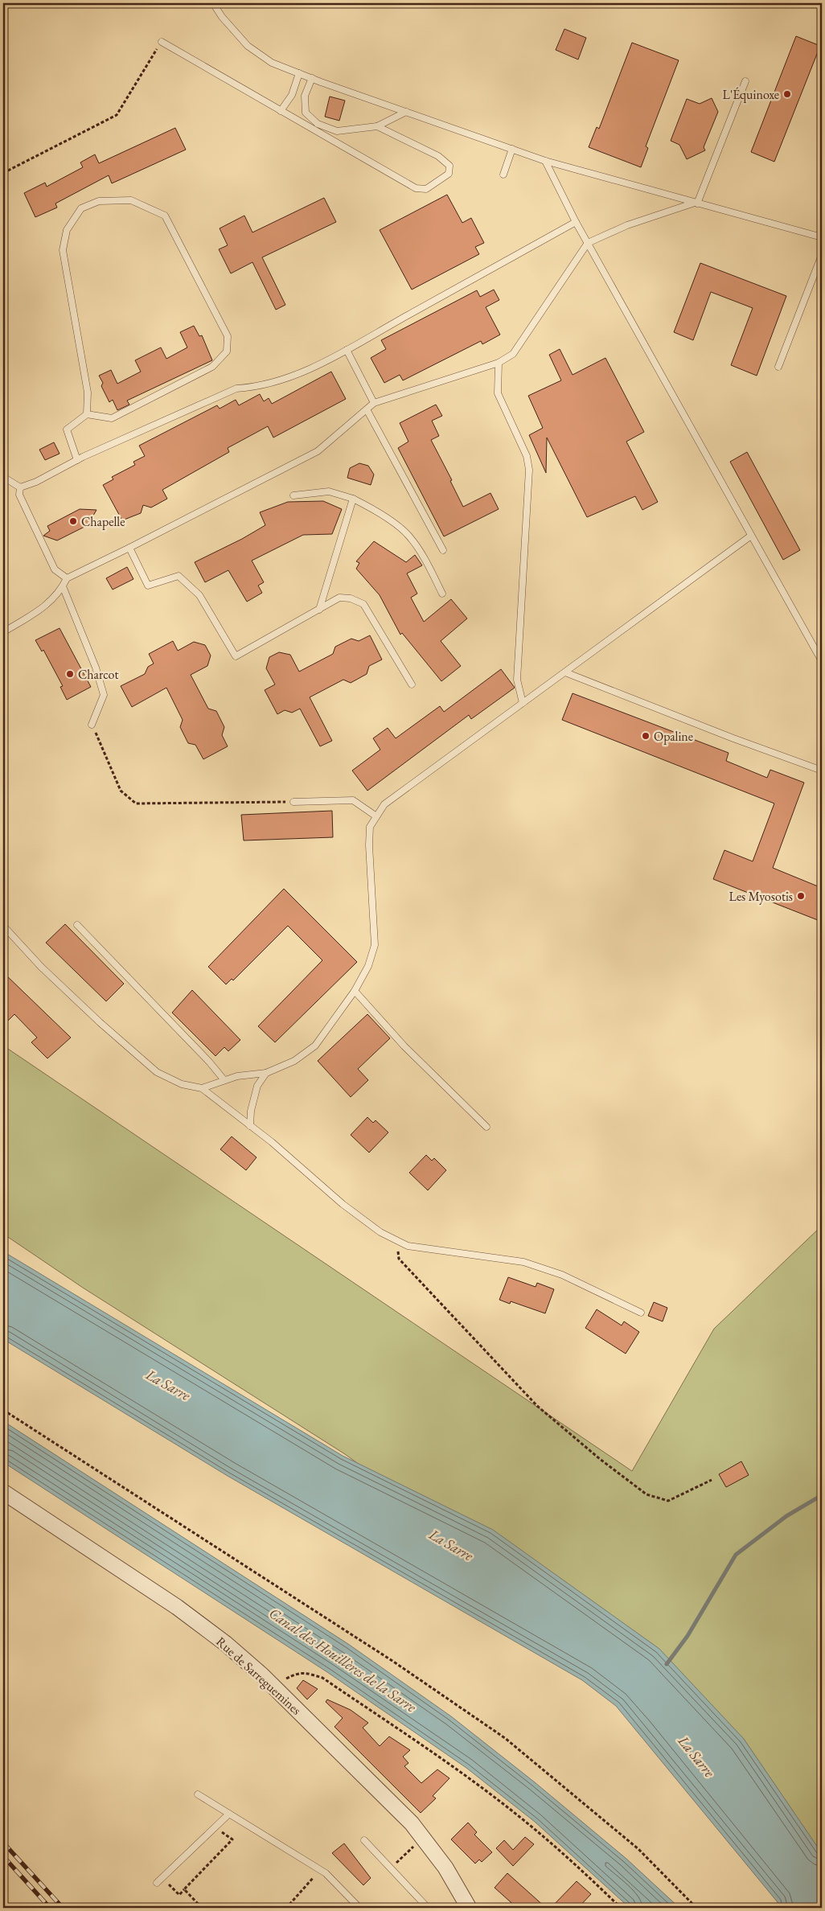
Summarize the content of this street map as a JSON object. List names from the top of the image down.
{
  "streets": {
    "street": ["Rue de Sarreguemines"]
  },
  "water": ["La Sarre", "Canal des Houillères de la Sarre"],
  "places": [
    "L'Équinoxe",
    "Chapelle",
    "Charcot",
    "Opaline",
    "Les Myosotis"
  ]
}
